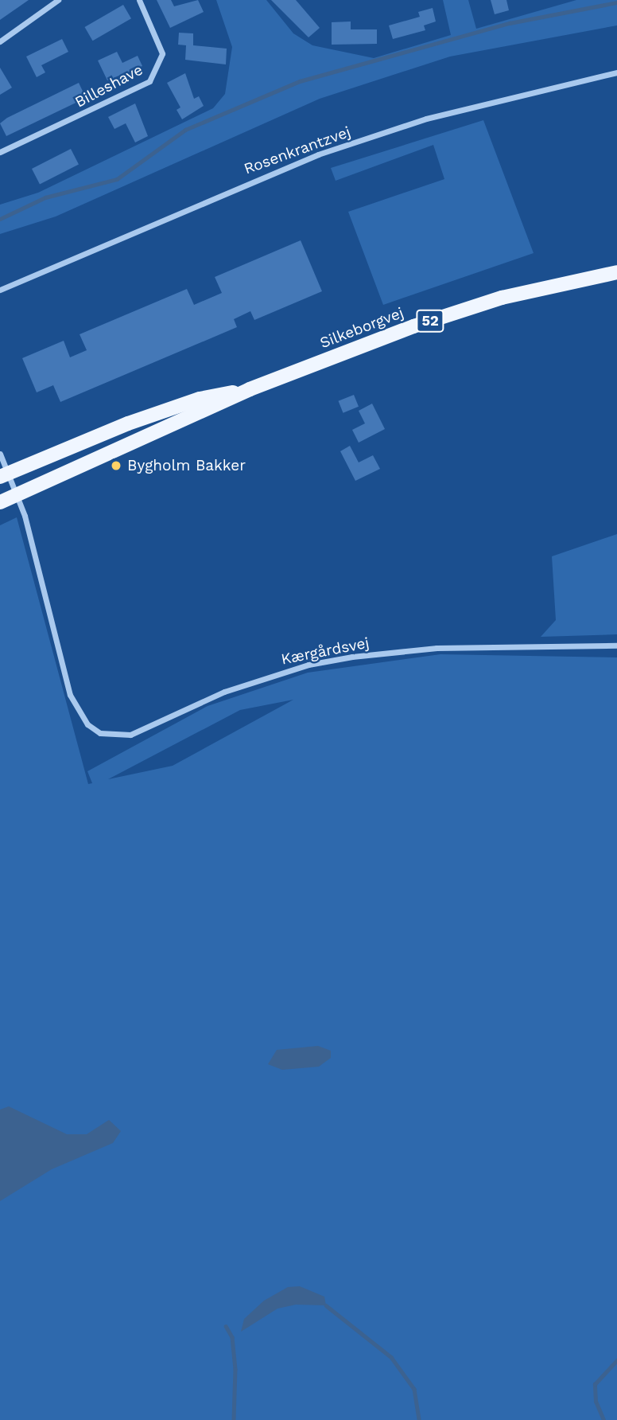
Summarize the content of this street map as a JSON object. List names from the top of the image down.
{
  "streets": {
    "main road": ["52", "Silkeborgvej"],
    "street": ["Billeshave", "Rosenkrantzvej", "Kærgårdsvej"]
  },
  "crossings": [
    ["Silkeborgvej", "Kærgårdsvej"]
  ],
  "places": ["Bygholm Bakker"]
}
